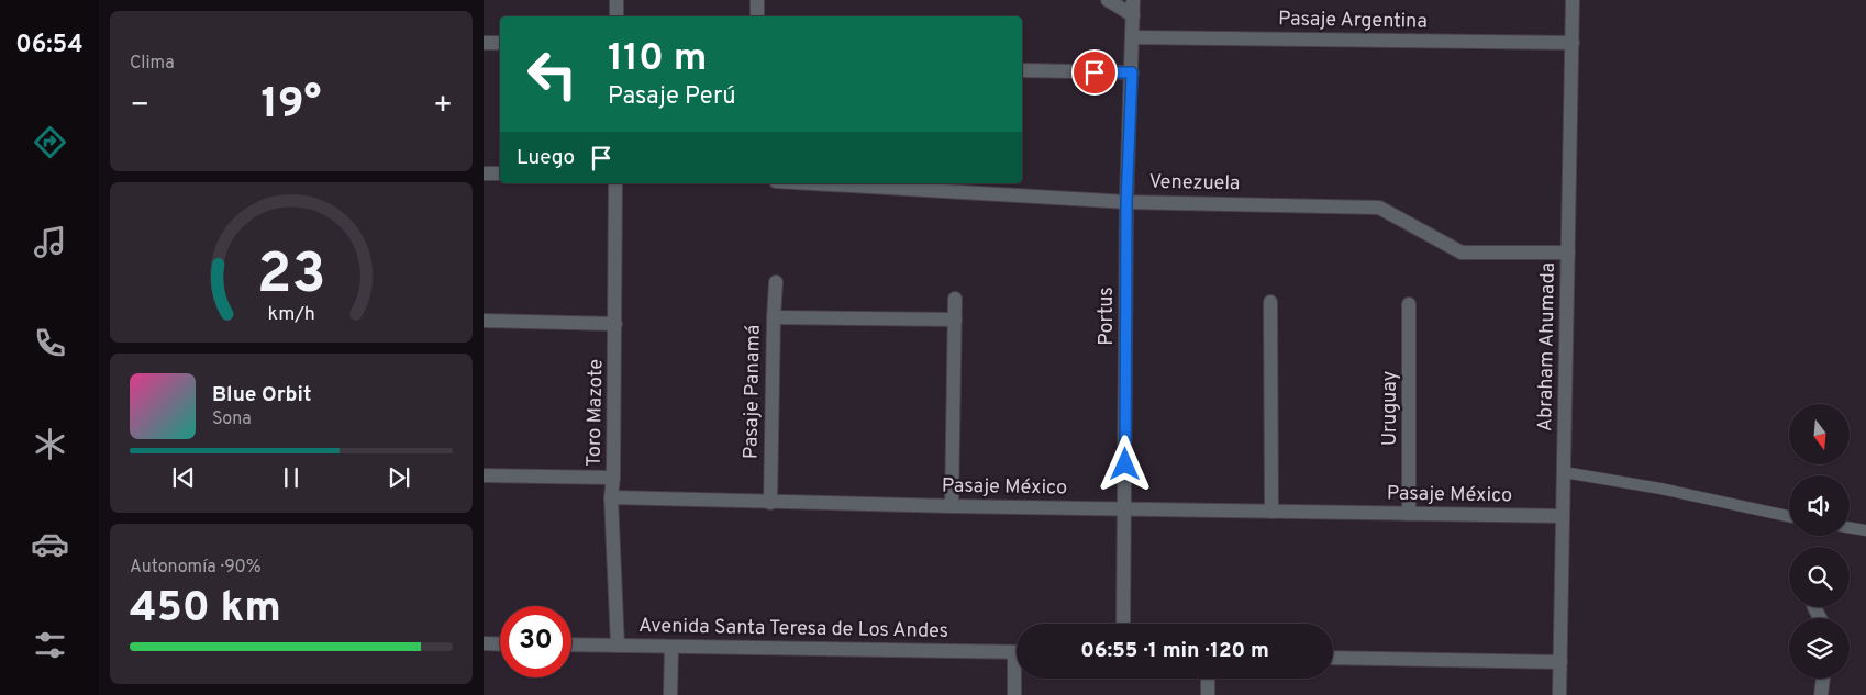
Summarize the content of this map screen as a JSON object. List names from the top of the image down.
{
  "streets": {
    "street": [
      "Pasaje Argentina",
      "Venezuela",
      "Portus",
      "Abraham Ahumada",
      "Pasaje Panamá",
      "Uruguay",
      "Toro Mazote",
      "Pasaje México",
      "Avenida Santa Teresa de Los Andes"
    ]
  },
  "crossings": [
    ["Pasaje Argentina", "Portus"],
    ["Pasaje Argentina", "Abraham Ahumada"],
    ["Venezuela", "Portus"],
    ["Venezuela", "Abraham Ahumada"],
    ["Portus", "Pasaje México"],
    ["Abraham Ahumada", "Pasaje México"],
    ["Pasaje Panamá", "Pasaje México"],
    ["Uruguay", "Pasaje México"],
    ["Toro Mazote", "Pasaje México"],
    ["Toro Mazote", "Avenida Santa Teresa de Los Andes"]
  ],
  "north": "bottom",
  "page": {
    "tabs": "06:54",
    "tile": [
      "Clima",
      ["Autonomía · 90%", "450 km"]
    ],
    "turn": ["110 m", "Pasaje Perú"],
    "heat": ["−", "19°", "+"],
    "then": "Luego",
    "song": ["Blue Orbit", "Sona"],
    "limit": "30",
    "trip": "06:55 · 1 min · 120 m",
    "gauge": ["23", "km/h"]
  }
}
